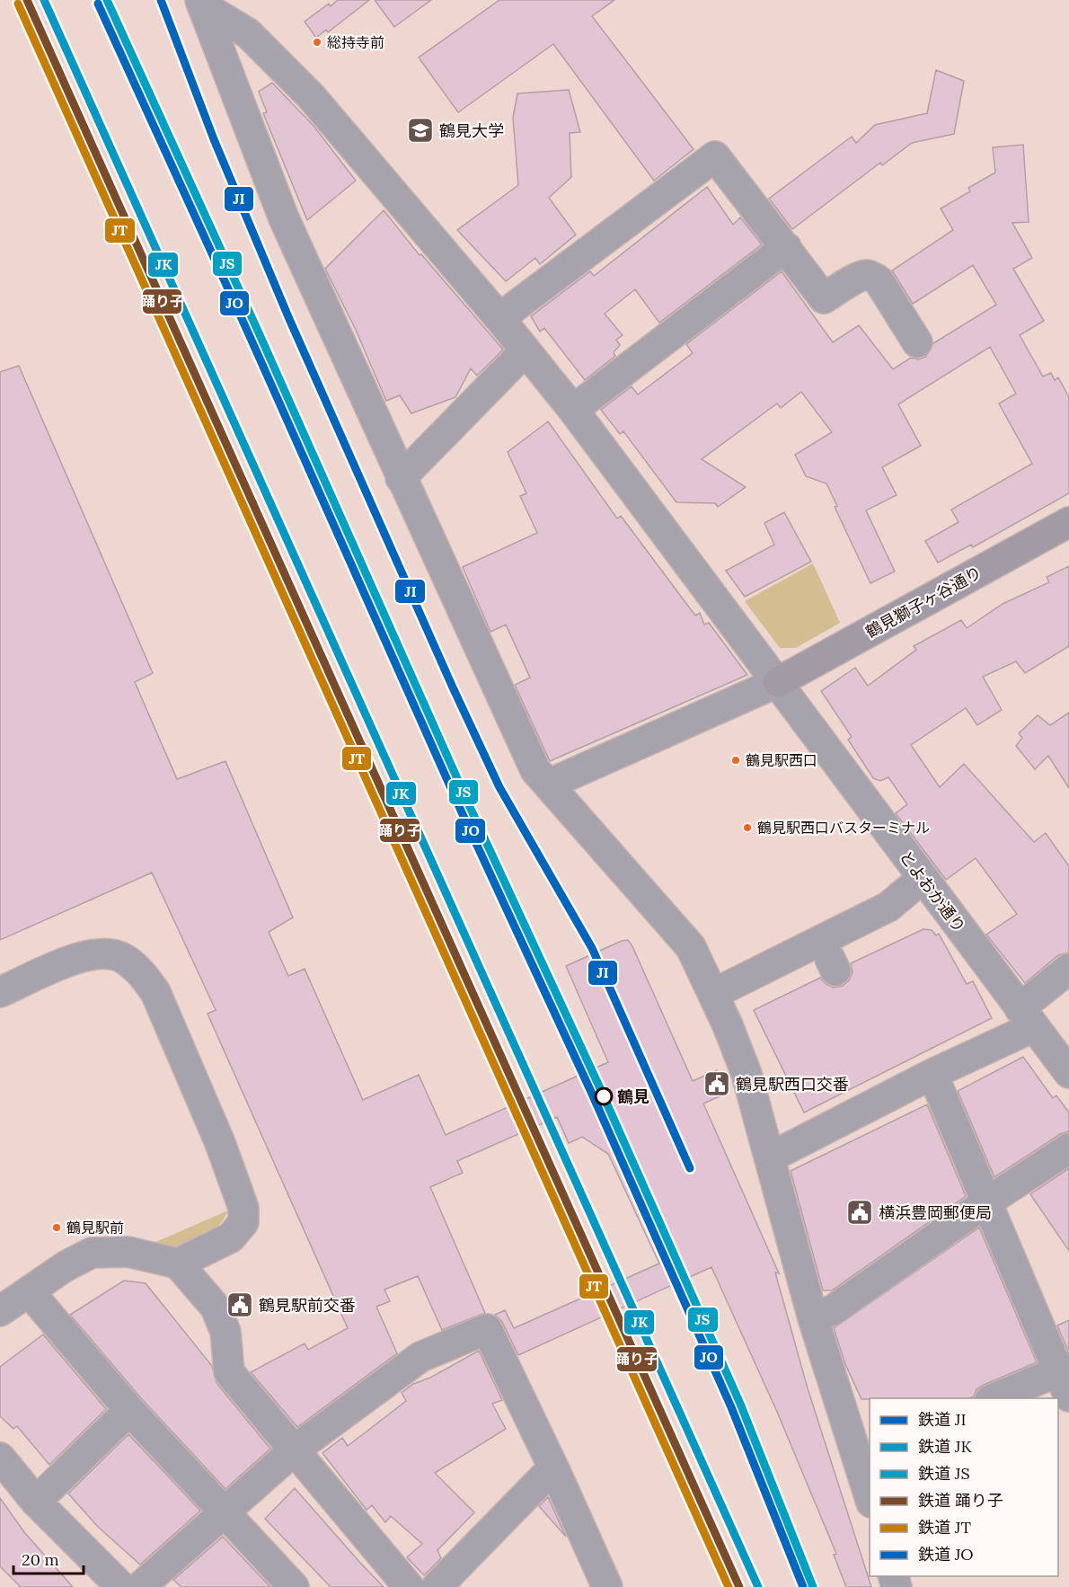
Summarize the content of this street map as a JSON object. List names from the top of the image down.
{
  "streets": {
    "main road": ["鶴見獅子ヶ谷通り"],
    "street": ["とよおか通り"]
  },
  "crossings": [
    ["鶴見獅子ヶ谷通り", "とよおか通り"]
  ],
  "places": {
    "other": [
      "総持寺前",
      "鶴見駅西口",
      "鶴見駅西口バスターミナル",
      "鶴見",
      "鶴見駅前"
    ],
    "school or university": ["鶴見大学"],
    "public building": ["鶴見駅西口交番", "横浜豊岡郵便局", "鶴見駅前交番"]
  },
  "lines": [
    "rail line JI",
    "rail line JK",
    "rail line JS",
    "rail line 踊り子",
    "rail line JT",
    "rail line JO"
  ],
  "legend": [
    "鉄道 JI",
    "鉄道 JK",
    "鉄道 JS",
    "鉄道 踊り子",
    "鉄道 JT",
    "鉄道 JO"
  ],
  "scale_bar": "20 m"
}
